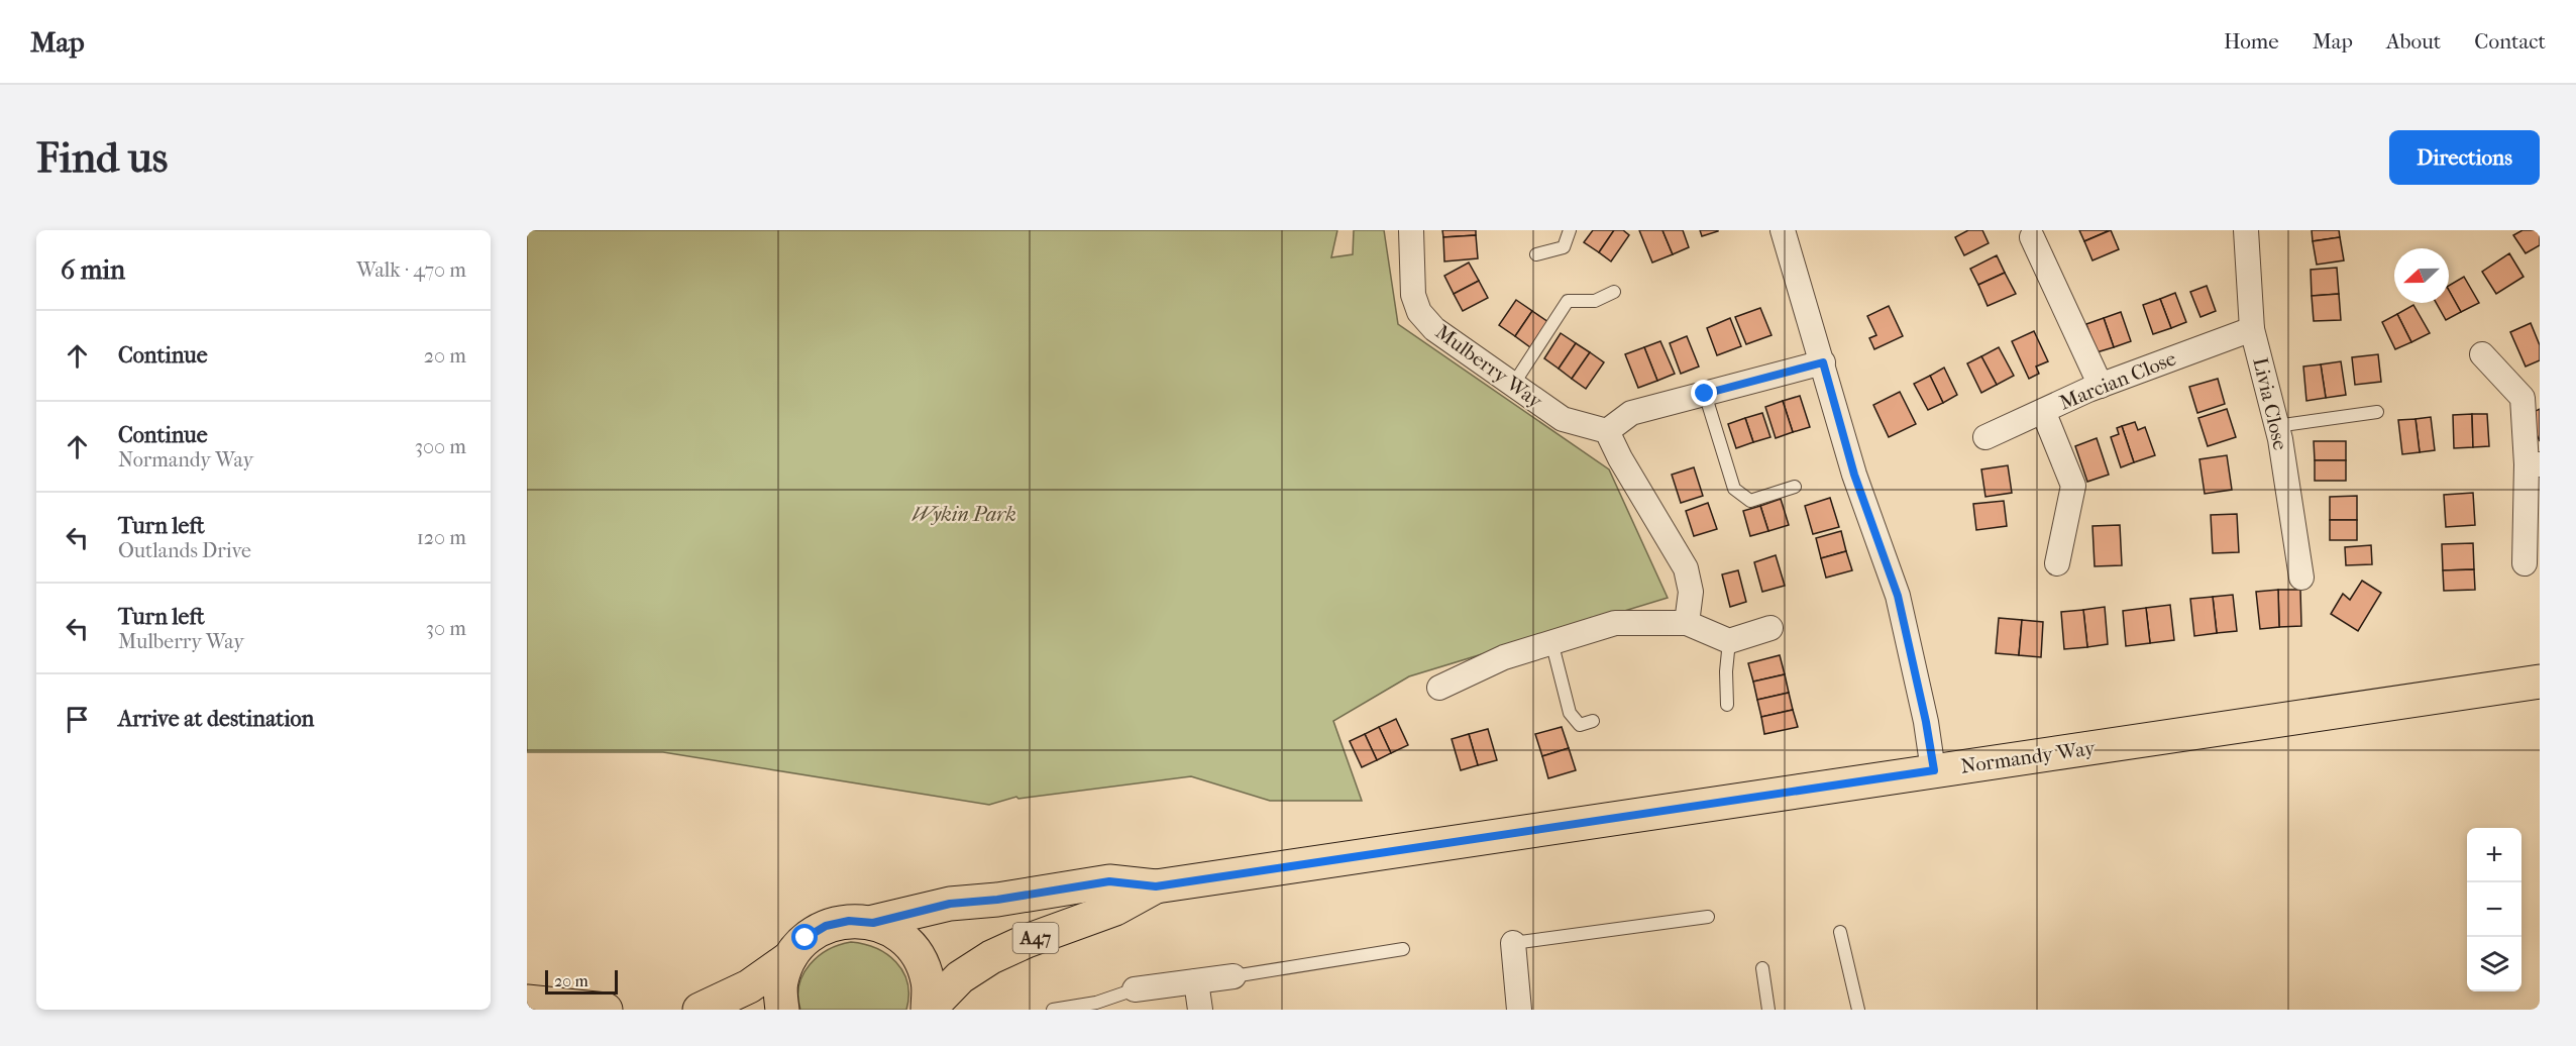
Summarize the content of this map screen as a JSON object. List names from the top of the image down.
{
  "streets": {
    "main road": ["Normandy Way", "A47"],
    "street": ["Mulberry Way", "Marcian Close", "Livia Close"]
  },
  "crossings": [
    ["Marcian Close", "Livia Close"]
  ],
  "parks": ["Wykin Park"],
  "scale_bar": "20 m",
  "north": "left",
  "page": {
    "header": "Map",
    "nav": [
      "Home",
      "Map",
      "About",
      "Contact"
    ],
    "buttons": "Directions",
    "title": "Find us",
    "heading": ["6 min", "Walk · 470 m"],
    "list": [
      ["Continue", "20 m"],
      ["Continue", "Normandy Way", "300 m"],
      ["Turn left", "Outlands Drive", "120 m"],
      ["Turn left", "Mulberry Way", "30 m"],
      "Arrive at destination"
    ],
    "map_buttons": ["+", "−"],
    "scale": "20 m"
  }
}
